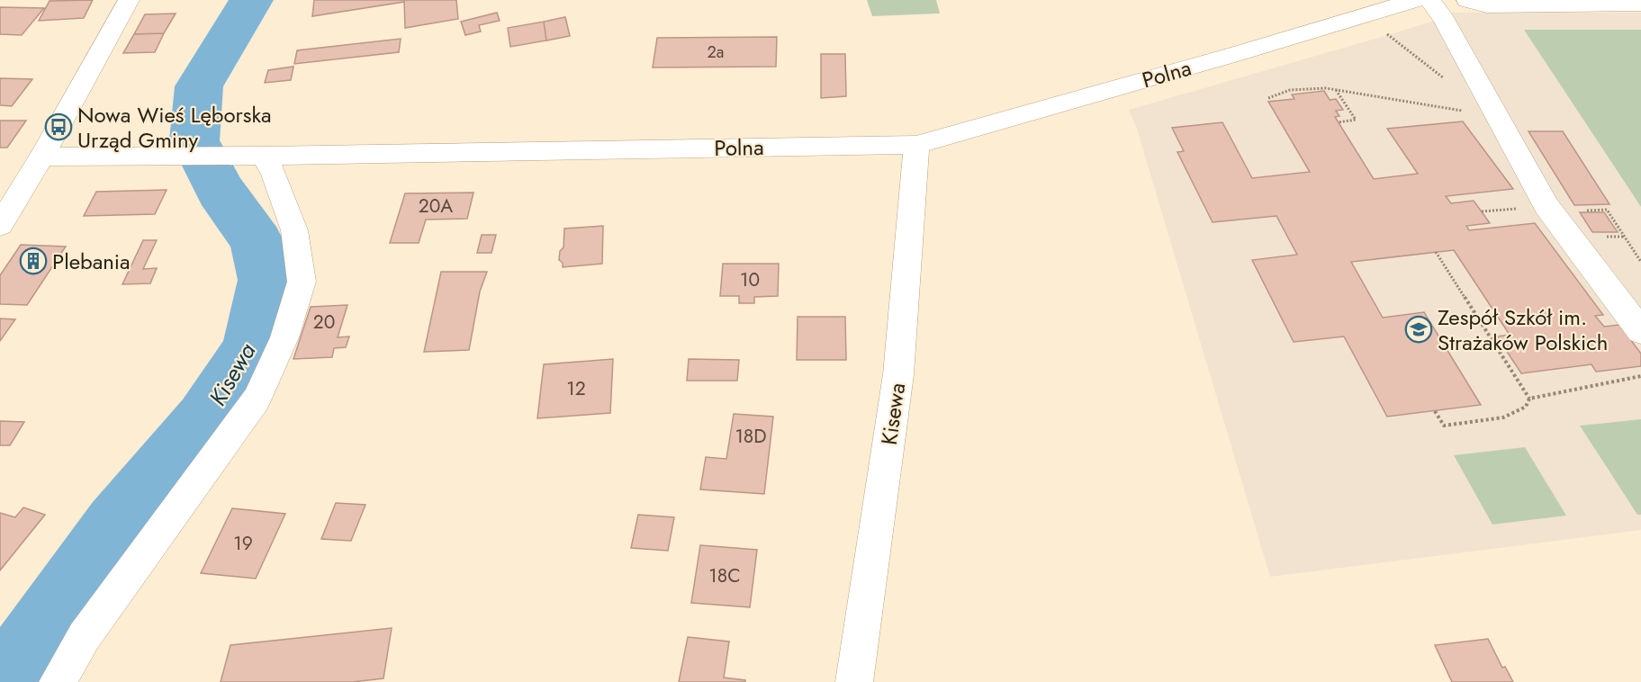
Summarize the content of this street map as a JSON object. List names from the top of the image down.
{
  "streets": {
    "street": ["Polna", "Kisewa"]
  },
  "crossings": [
    ["Polna", "Kisewa"]
  ],
  "water": ["Kisewa"],
  "places": {
    "bus stop": ["Nowa Wieś Lęborska Urząd Gminy"],
    "building": ["Plebania"],
    "school or university": ["Zespół Szkół im. Strażaków Polskich"]
  },
  "house_numbers": [
    "2a",
    "20A",
    "10",
    "20",
    "12",
    "18D",
    "19",
    "18C"
  ]
}
